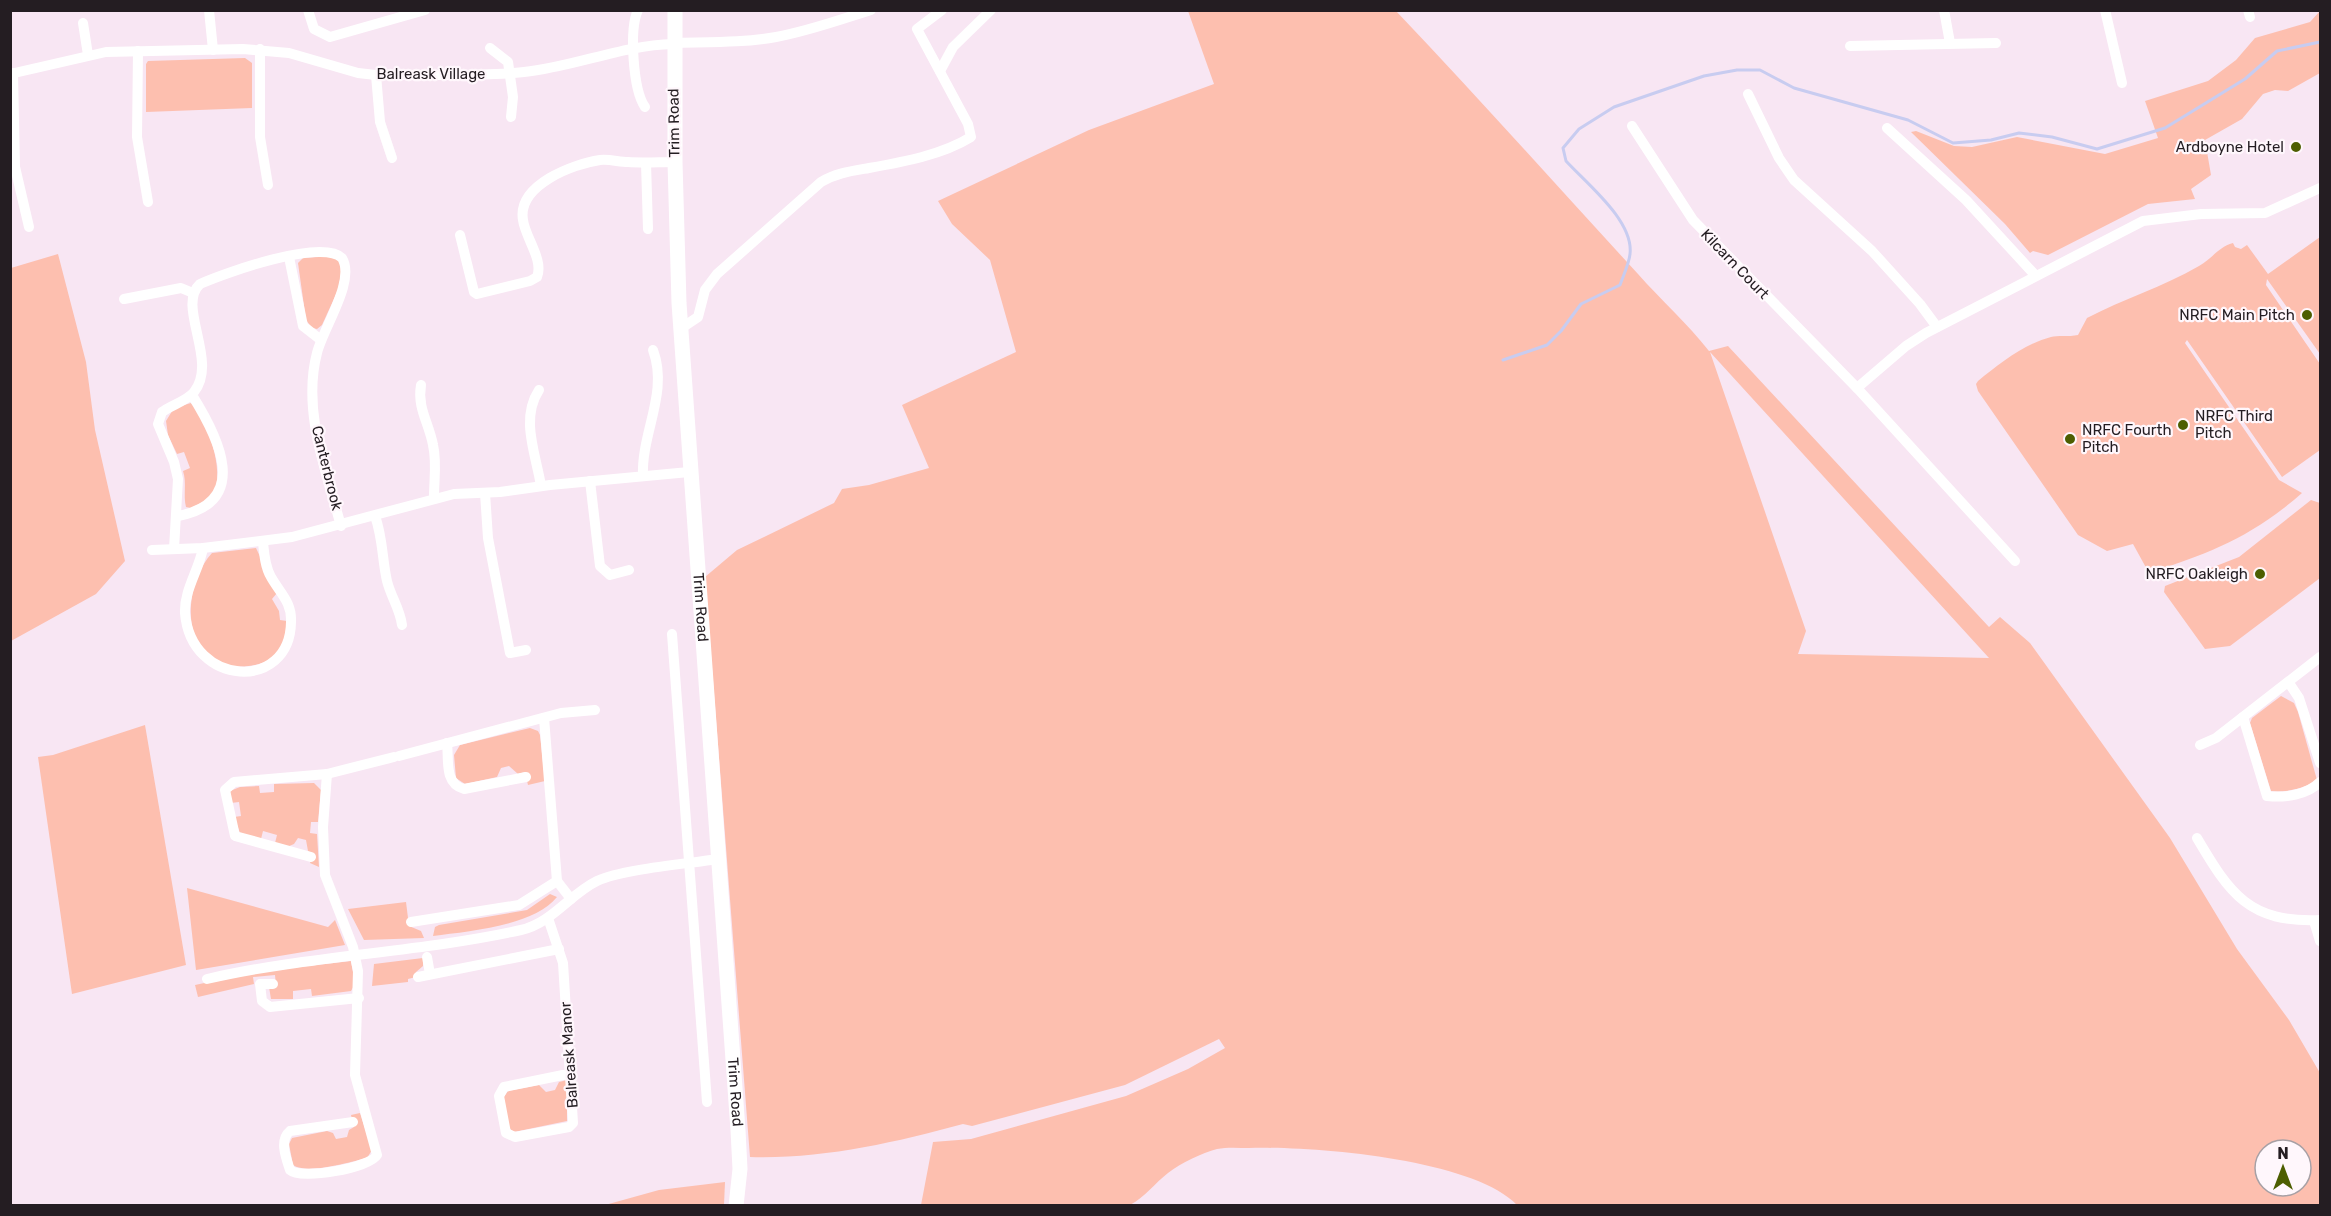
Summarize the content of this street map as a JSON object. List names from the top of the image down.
{
  "streets": {
    "main road": ["Trim Road"],
    "street": [
      "Balreask Village",
      "Kilcarn Court",
      "Canterbrook",
      "Balreask Manor"
    ]
  },
  "crossings": [
    ["Balreask Village", "Trim Road"],
    ["Trim Road", "Canterbrook"]
  ],
  "places": [
    "Ardboyne Hotel",
    "NRFC Main Pitch",
    "NRFC Third Pitch",
    "NRFC Fourth Pitch",
    "NRFC Oakleigh"
  ],
  "north": "top"
}
